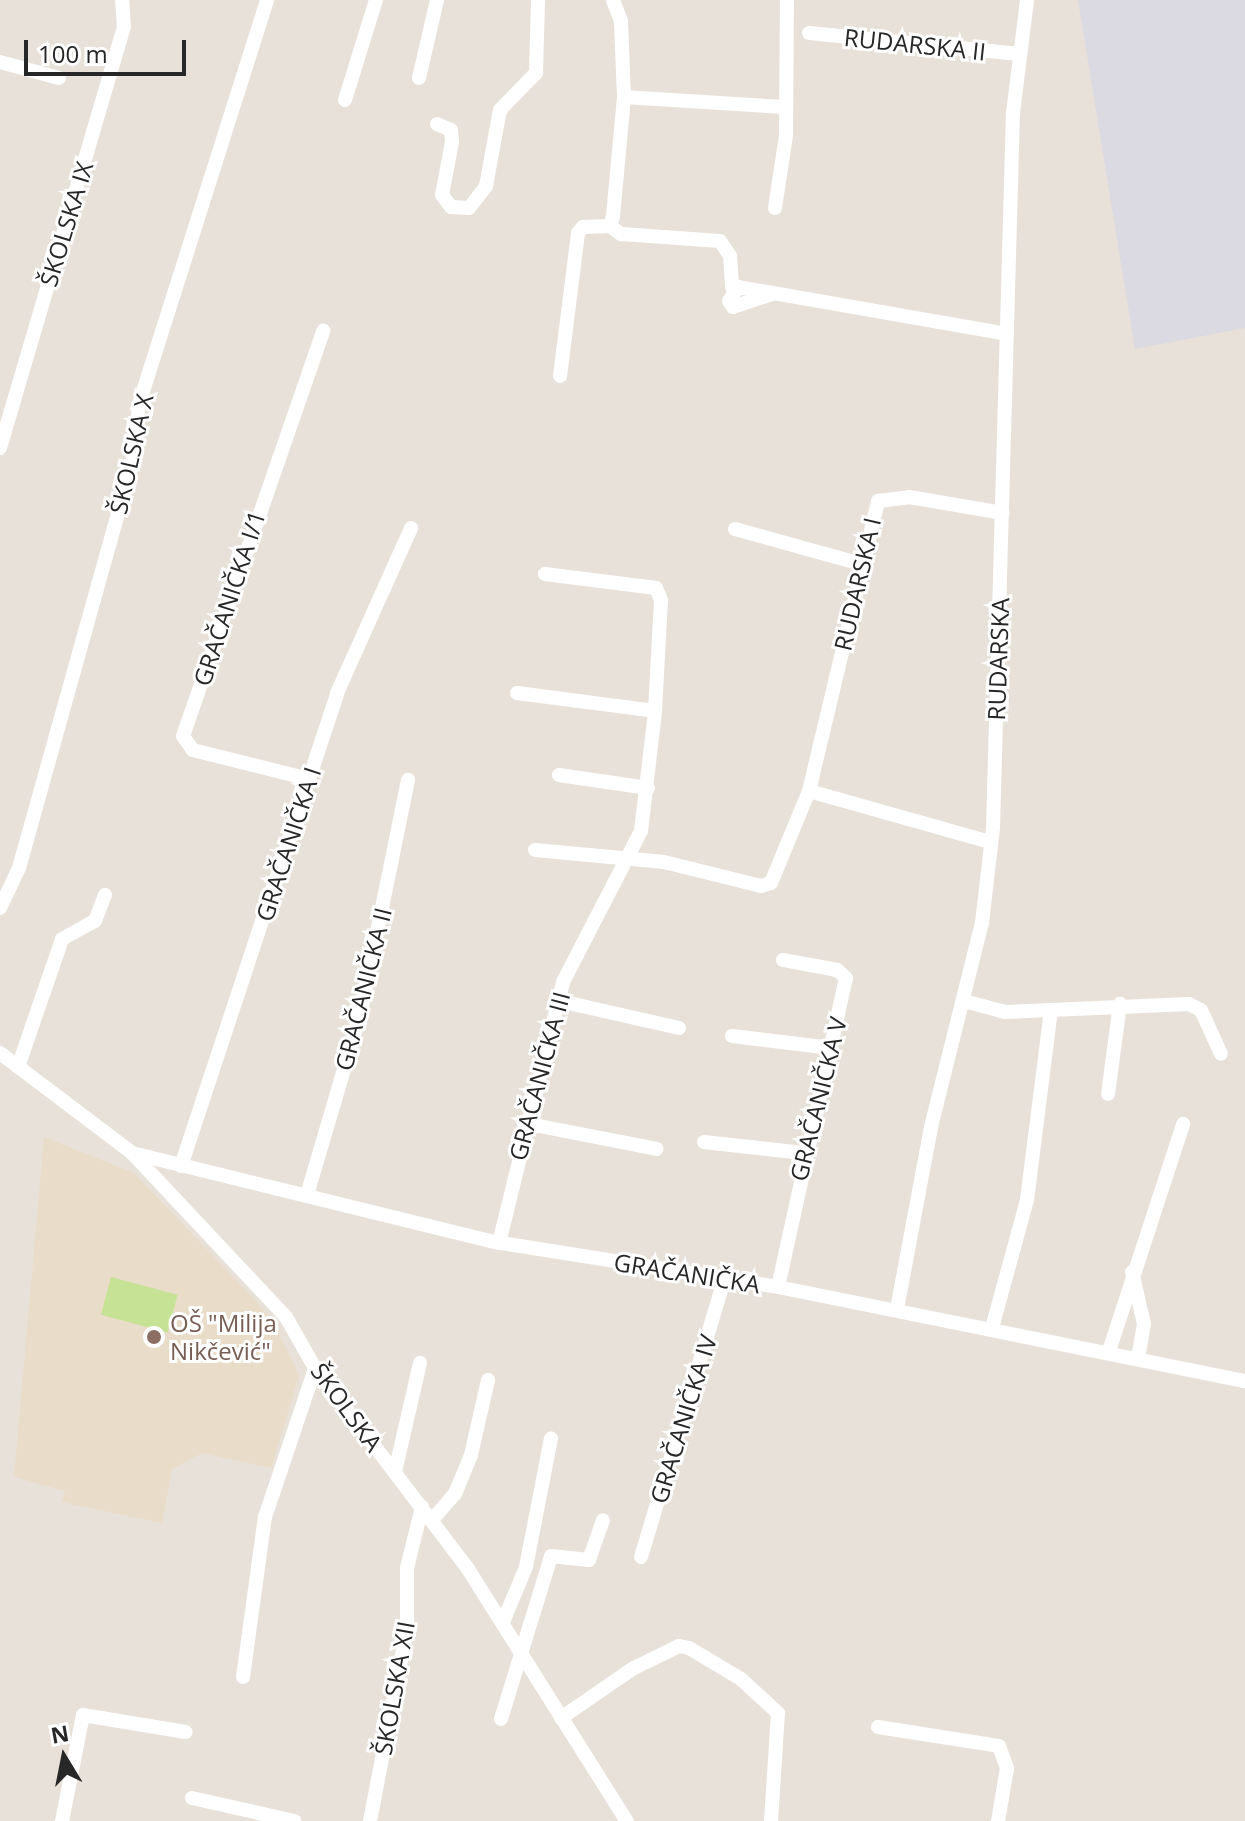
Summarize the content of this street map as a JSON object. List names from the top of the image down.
{
  "streets": {
    "street": [
      "RUDARSKA II",
      "ŠKOLSKA IX",
      "ŠKOLSKA X",
      "RUDARSKA I",
      "GRAČANIČKA I/1",
      "RUDARSKA",
      "GRAČANIČKA I",
      "GRAČANIČKA II",
      "GRAČANIČKA III",
      "GRAČANIČKA V",
      "GRAČANIČKA",
      "ŠKOLSKA",
      "GRAČANIČKA IV",
      "ŠKOLSKA XII"
    ]
  },
  "crossings": [
    ["RUDARSKA II", "RUDARSKA"],
    ["RUDARSKA I", "RUDARSKA"],
    ["RUDARSKA I", "GRAČANIČKA III"],
    ["GRAČANIČKA I/1", "GRAČANIČKA I"],
    ["RUDARSKA", "GRAČANIČKA"],
    ["GRAČANIČKA I", "GRAČANIČKA"],
    ["GRAČANIČKA II", "GRAČANIČKA"],
    ["GRAČANIČKA III", "GRAČANIČKA"],
    ["GRAČANIČKA V", "GRAČANIČKA"],
    ["GRAČANIČKA", "ŠKOLSKA"],
    ["GRAČANIČKA", "GRAČANIČKA IV"],
    ["ŠKOLSKA", "ŠKOLSKA XII"]
  ],
  "places": ["OŠ \"Milija Nikčević\""],
  "scale_bar": "100 m",
  "north": "top"
}
